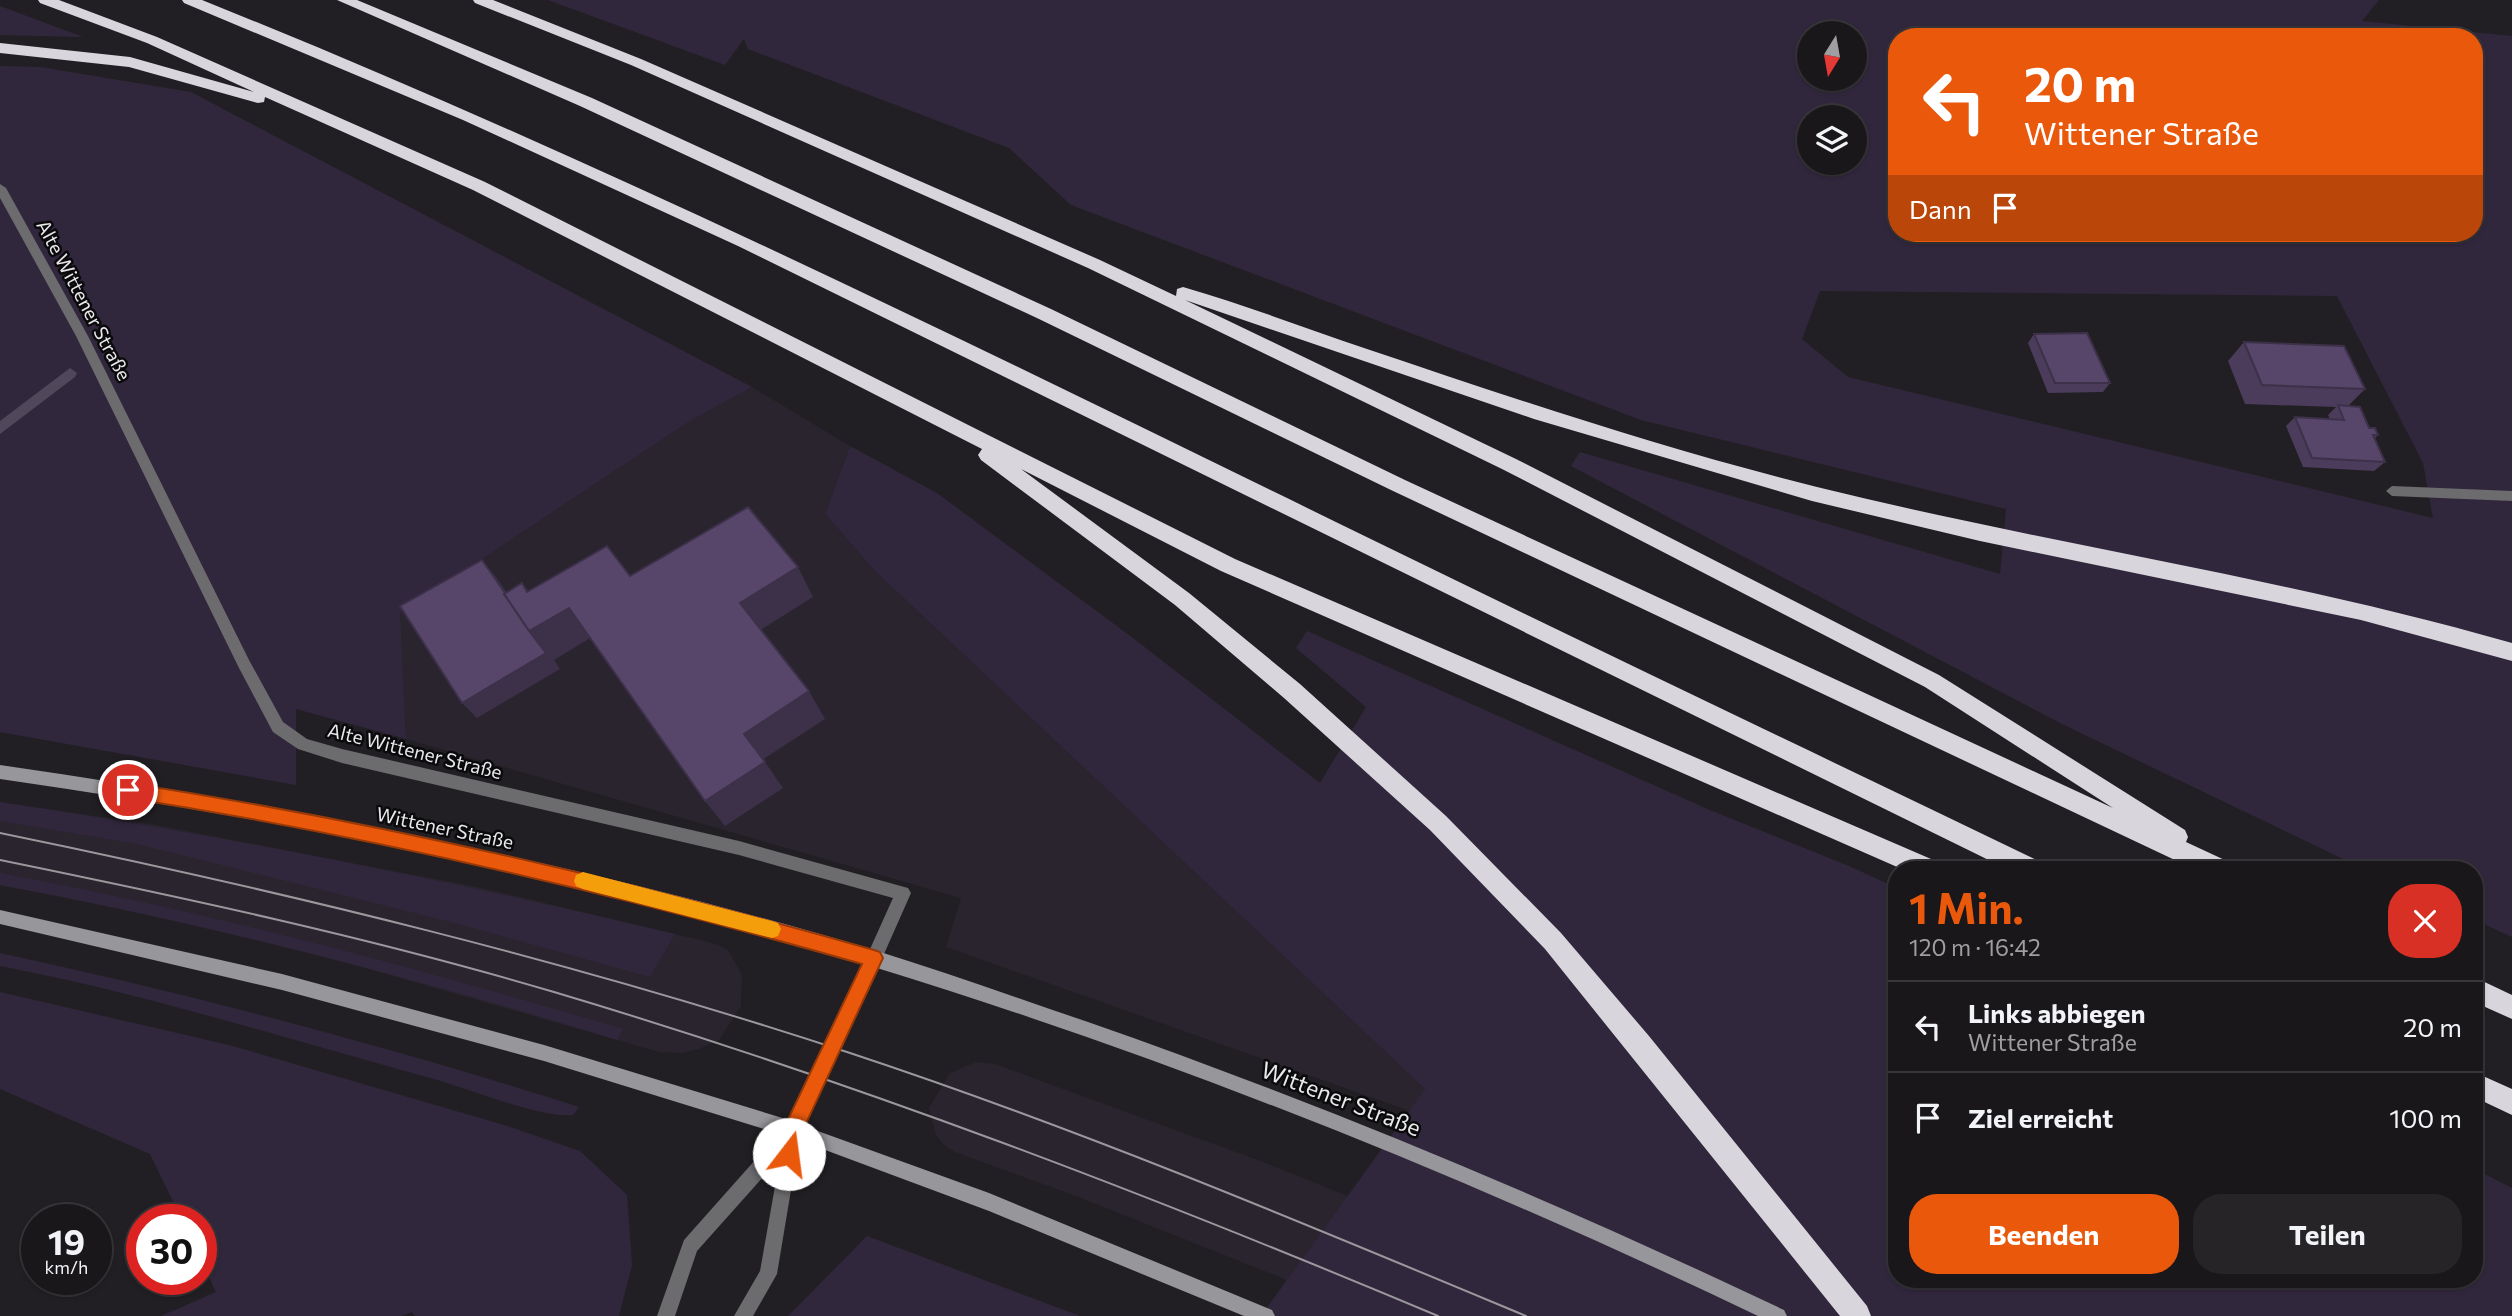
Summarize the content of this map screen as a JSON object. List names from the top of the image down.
{
  "streets": {
    "main road": ["Wittener Straße"],
    "street": ["Alte Wittener Straße"]
  },
  "crossings": [
    ["Alte Wittener Straße", "Wittener Straße"]
  ],
  "north": "bottom",
  "page": {
    "turn": ["20 m", "Wittener Straße"],
    "then": "Dann",
    "heading": ["1 Min.", "120 m · 16:42"],
    "list": [
      {
        "name": "Links abbiegen",
        "note": "Wittener Straße",
        "value": "20 m"
      },
      {
        "name": "Ziel erreicht",
        "value": "100 m"
      }
    ],
    "buttons": ["Beenden", "Teilen"],
    "speed": "19 km/h",
    "limit": "30"
  }
}
